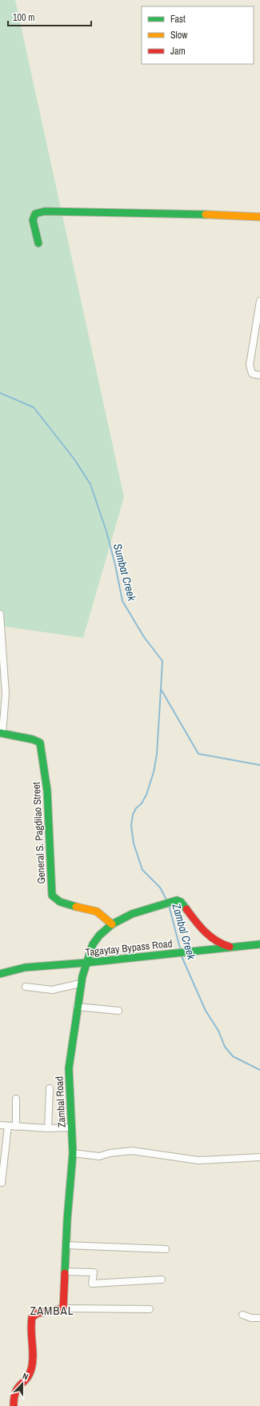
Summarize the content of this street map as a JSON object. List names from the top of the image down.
{
  "streets": {
    "street": ["General S. Pagdilao Street", "Tagaytay Bypass Road", "Zambal Road"]
  },
  "crossings": [
    ["General S. Pagdilao Street", "Zambal Road"],
    ["Tagaytay Bypass Road", "Zambal Road"]
  ],
  "districts": ["ZAMBAL"],
  "water": ["Sumbat Creek", "Zambal Creek"],
  "legend": ["Fast", "Slow", "Jam"],
  "scale_bar": "100 m",
  "north": "top"
}
